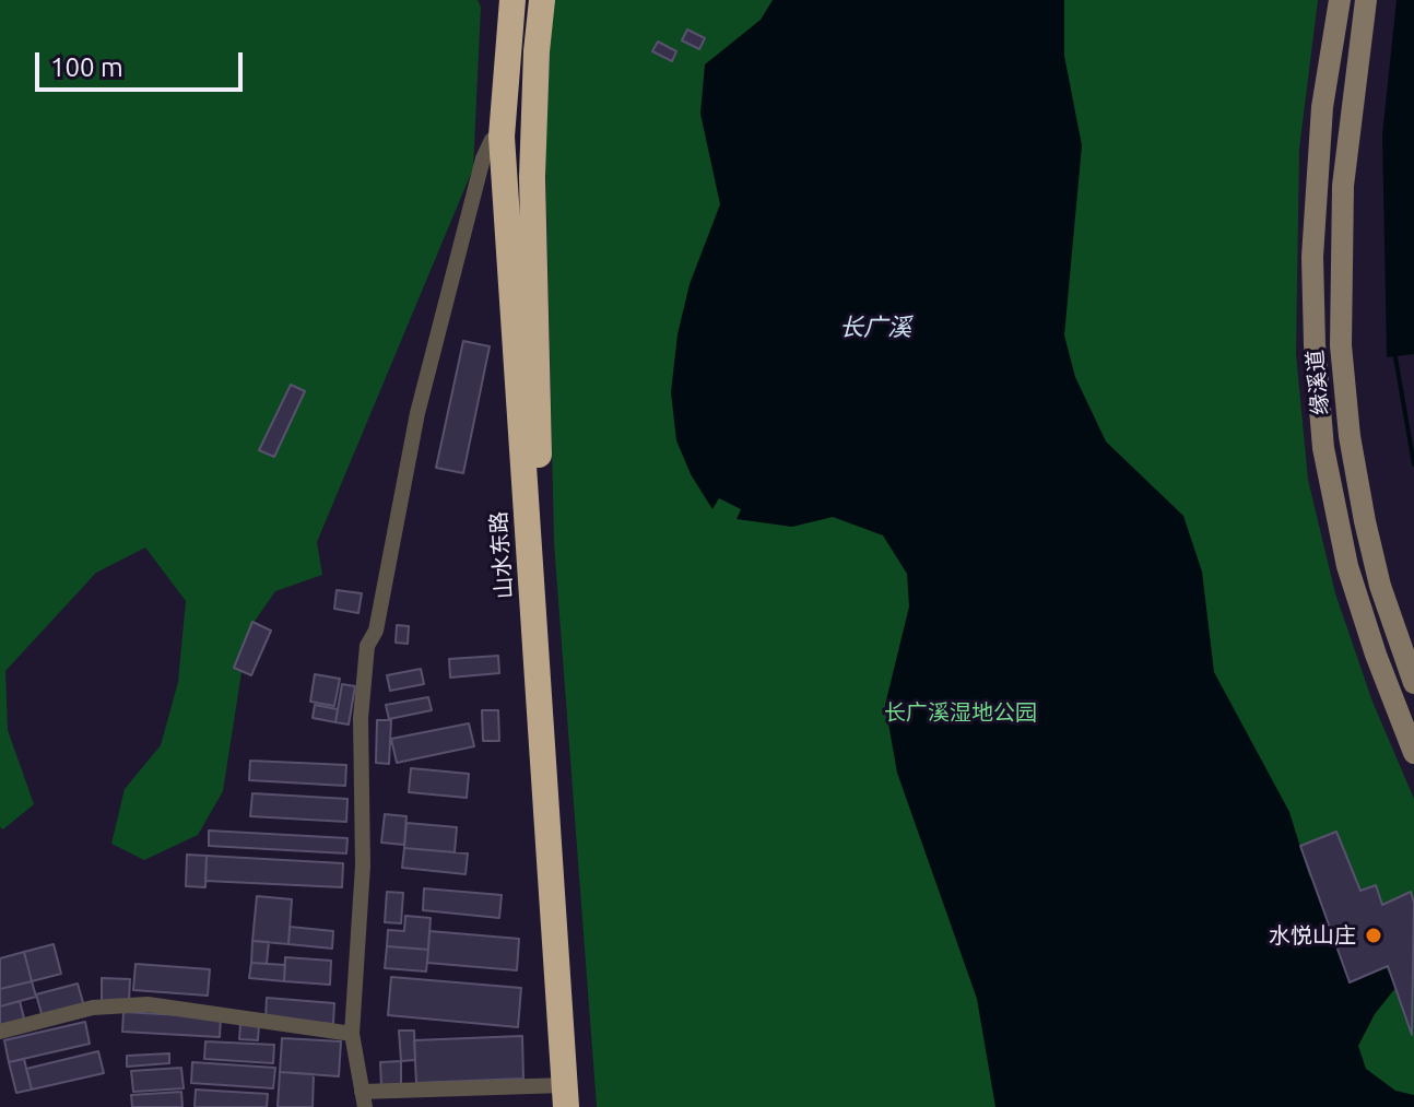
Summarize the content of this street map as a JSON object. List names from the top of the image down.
{
  "streets": {
    "highway": ["山水东路"],
    "main road": ["缘溪道"]
  },
  "water": ["长广溪"],
  "parks": ["长广溪湿地公园"],
  "places": ["水悦山庄"],
  "scale_bar": "100 m"
}
